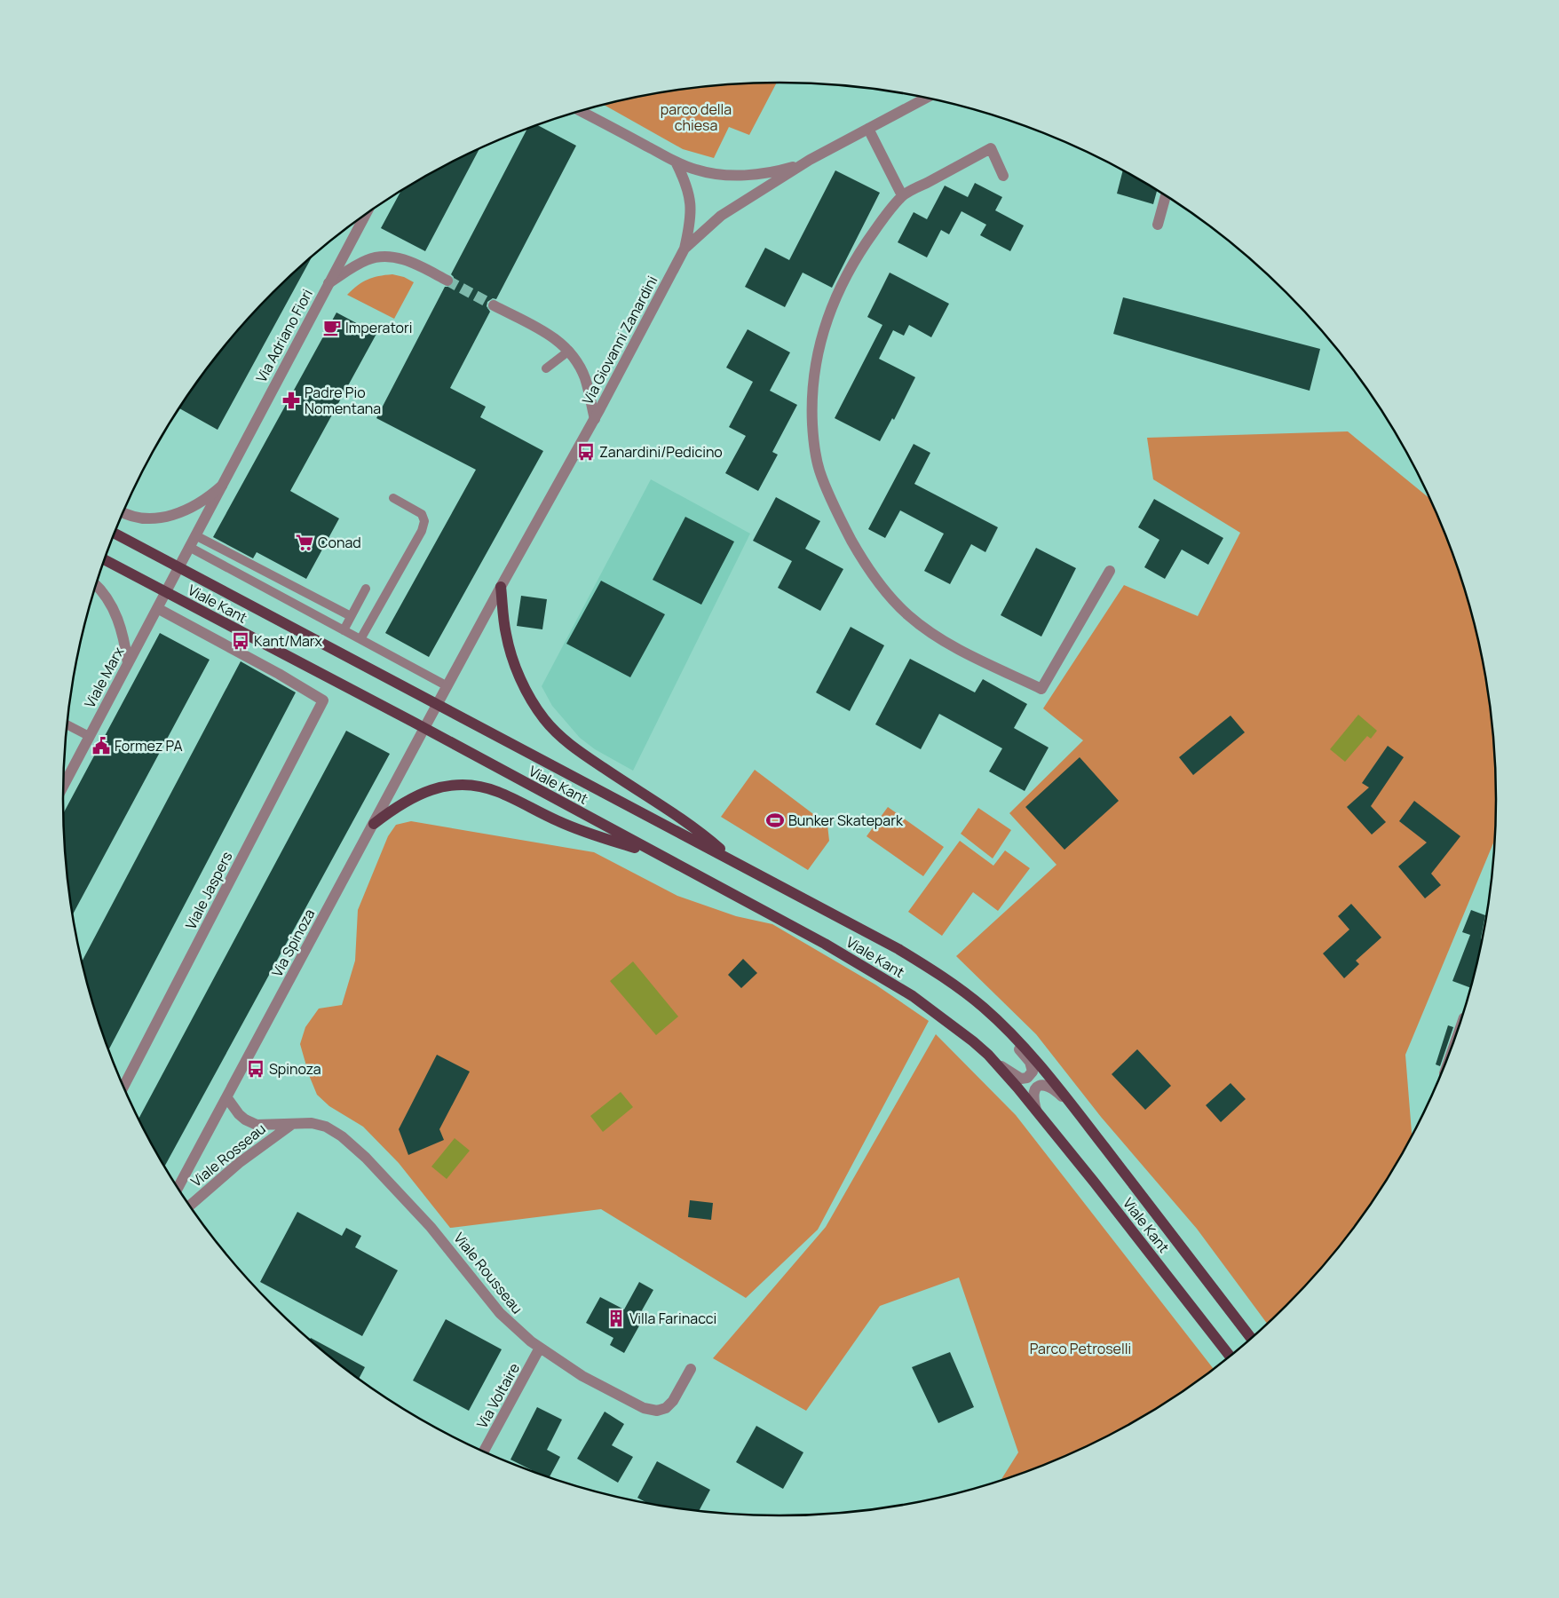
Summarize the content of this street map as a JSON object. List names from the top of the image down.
{
  "streets": {
    "main road": ["Viale Kant"],
    "street": [
      "Via Adriano Fiori",
      "Via Giovanni Zanardini",
      "Viale Marx",
      "Viale Jaspers",
      "Via Spinoza",
      "Viale Rosseau",
      "Viale Rousseau",
      "Via Voltaire"
    ]
  },
  "crossings": [
    ["Via Adriano Fiori", "Viale Kant"],
    ["Via Adriano Fiori", "Viale Marx"],
    ["Via Giovanni Zanardini", "Viale Kant"],
    ["Via Giovanni Zanardini", "Via Spinoza"],
    ["Viale Kant", "Viale Marx"],
    ["Viale Kant", "Via Spinoza"],
    ["Viale Marx", "Viale Jaspers"],
    ["Via Spinoza", "Viale Rousseau"],
    ["Viale Rosseau", "Viale Rousseau"],
    ["Viale Rousseau", "Via Voltaire"]
  ],
  "parks": ["parco della chiesa", "Parco Petroselli"],
  "places": {
    "cafe": ["Imperatori"],
    "pharmacy": ["Padre Pio Nomentana"],
    "bus stop": ["Zanardini/Pedicino", "Kant/Marx", "Spinoza"],
    "supermarket": ["Conad"],
    "public building": ["Formez PA"],
    "sports": ["Bunker Skatepark"],
    "building": ["Villa Farinacci"]
  }
}
